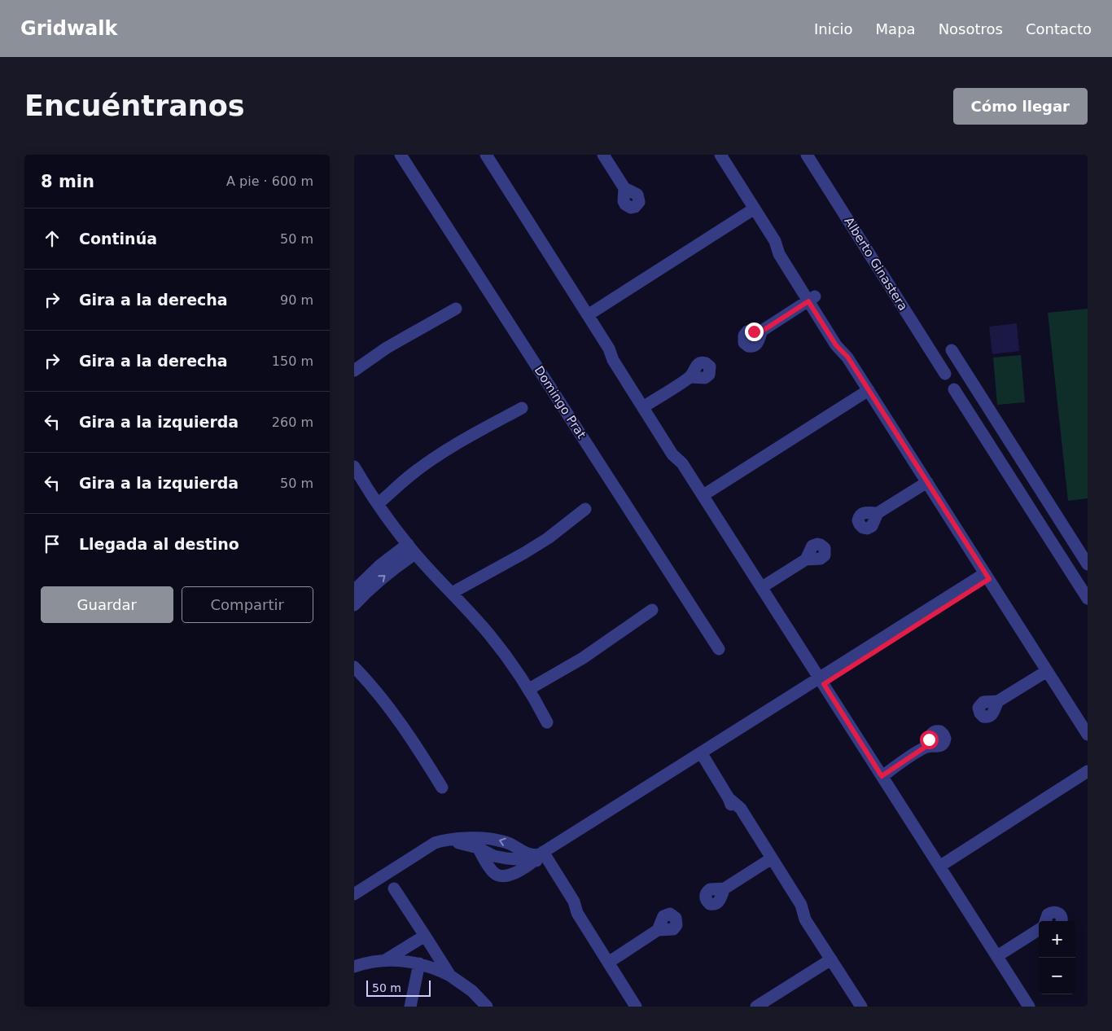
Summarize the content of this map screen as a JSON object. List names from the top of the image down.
{
  "streets": {
    "street": ["Alberto Ginastera", "Domingo Prat"]
  },
  "scale_bar": "50 m",
  "page": {
    "header": "Gridwalk",
    "nav": [
      "Inicio",
      "Mapa",
      "Nosotros",
      "Contacto"
    ],
    "buttons": [
      "Cómo llegar",
      ["Guardar", "Compartir"]
    ],
    "title": "Encuéntranos",
    "heading": ["8 min", "A pie · 600 m"],
    "list": [
      ["Continúa", "50 m"],
      ["Gira a la derecha", "90 m"],
      ["Gira a la derecha", "150 m"],
      ["Gira a la izquierda", "260 m"],
      ["Gira a la izquierda", "50 m"],
      "Llegada al destino"
    ],
    "map_buttons": ["+", "−"],
    "scale": "50 m"
  }
}
